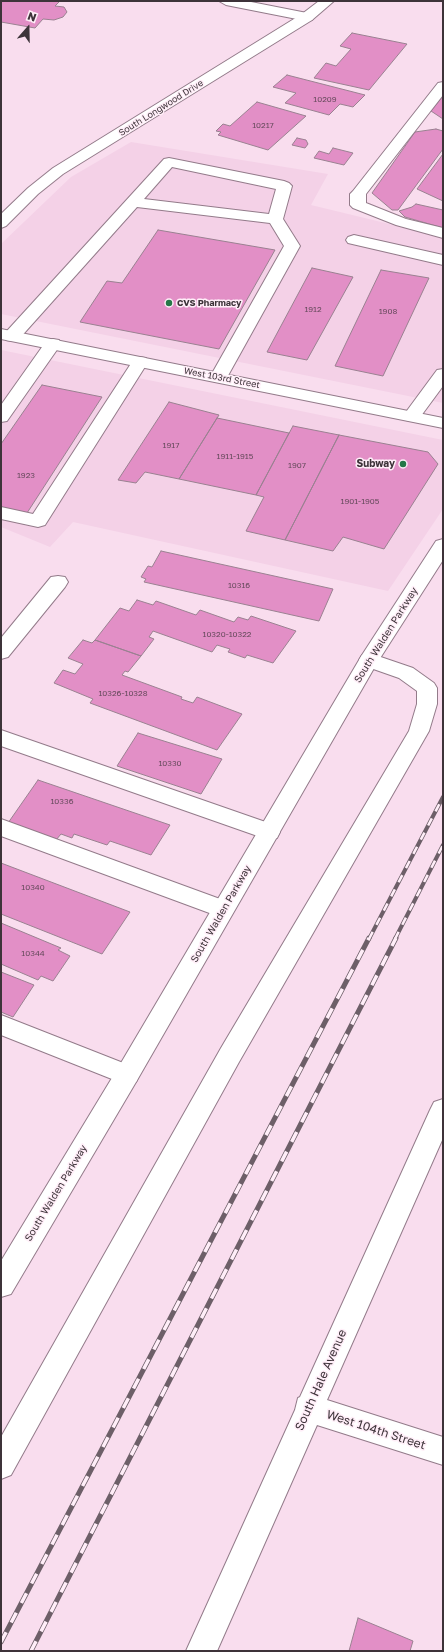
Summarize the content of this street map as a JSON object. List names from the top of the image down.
{
  "streets": {
    "street": [
      "South Longwood Drive",
      "West 103rd Street",
      "South Walden Parkway",
      "South Hale Avenue",
      "West 104th Street"
    ]
  },
  "crossings": [
    ["South Hale Avenue", "West 104th Street"]
  ],
  "places": ["CVS Pharmacy", "Subway"],
  "house_numbers": [
    "10209",
    "10217",
    "1912",
    "1908",
    "1917",
    "1911-1915",
    "1907",
    "1923",
    "1901-1905",
    "10316",
    "10320-10322",
    "10326-10328",
    "10330",
    "10336",
    "10340",
    "10344"
  ],
  "north": "top"
}
